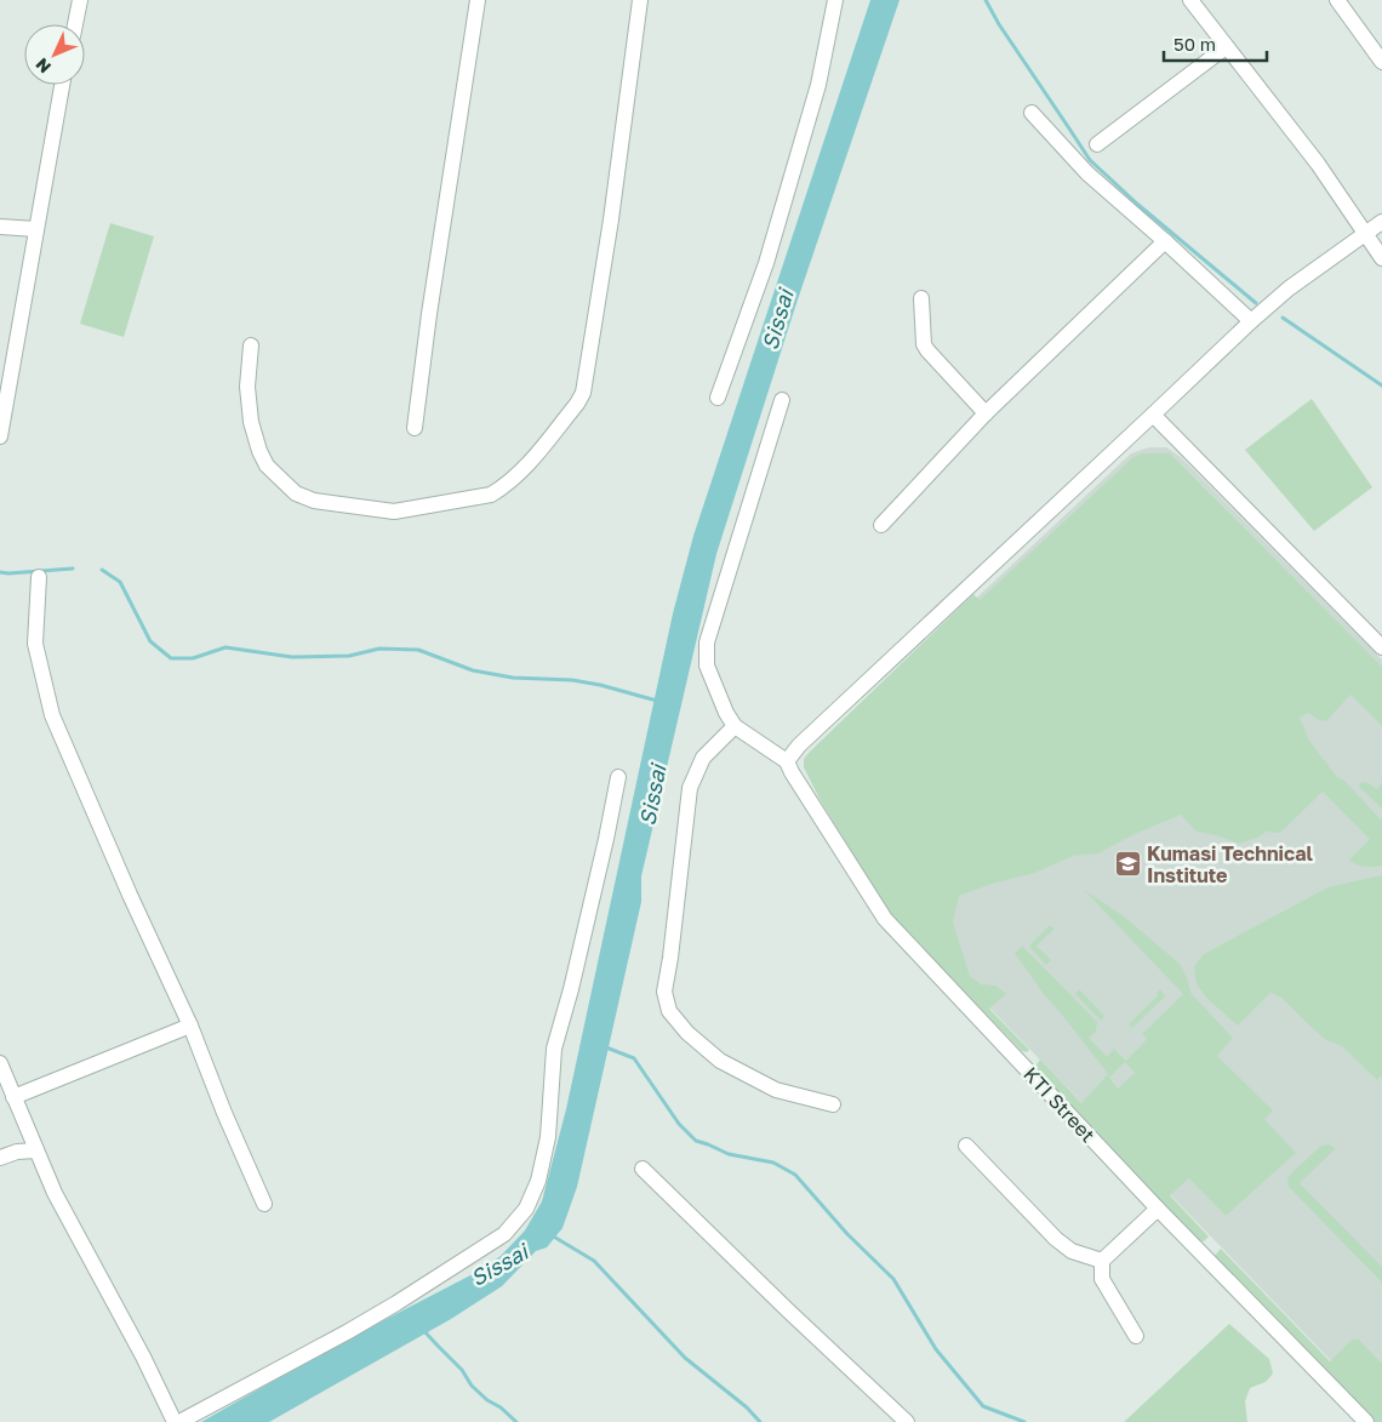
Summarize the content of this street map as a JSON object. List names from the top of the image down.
{
  "streets": {
    "street": ["KTI Street"]
  },
  "water": ["Sissai"],
  "places": {
    "school or university": ["Kumasi Technical Institute"]
  },
  "scale_bar": "50 m",
  "north": "bottom left"
}
